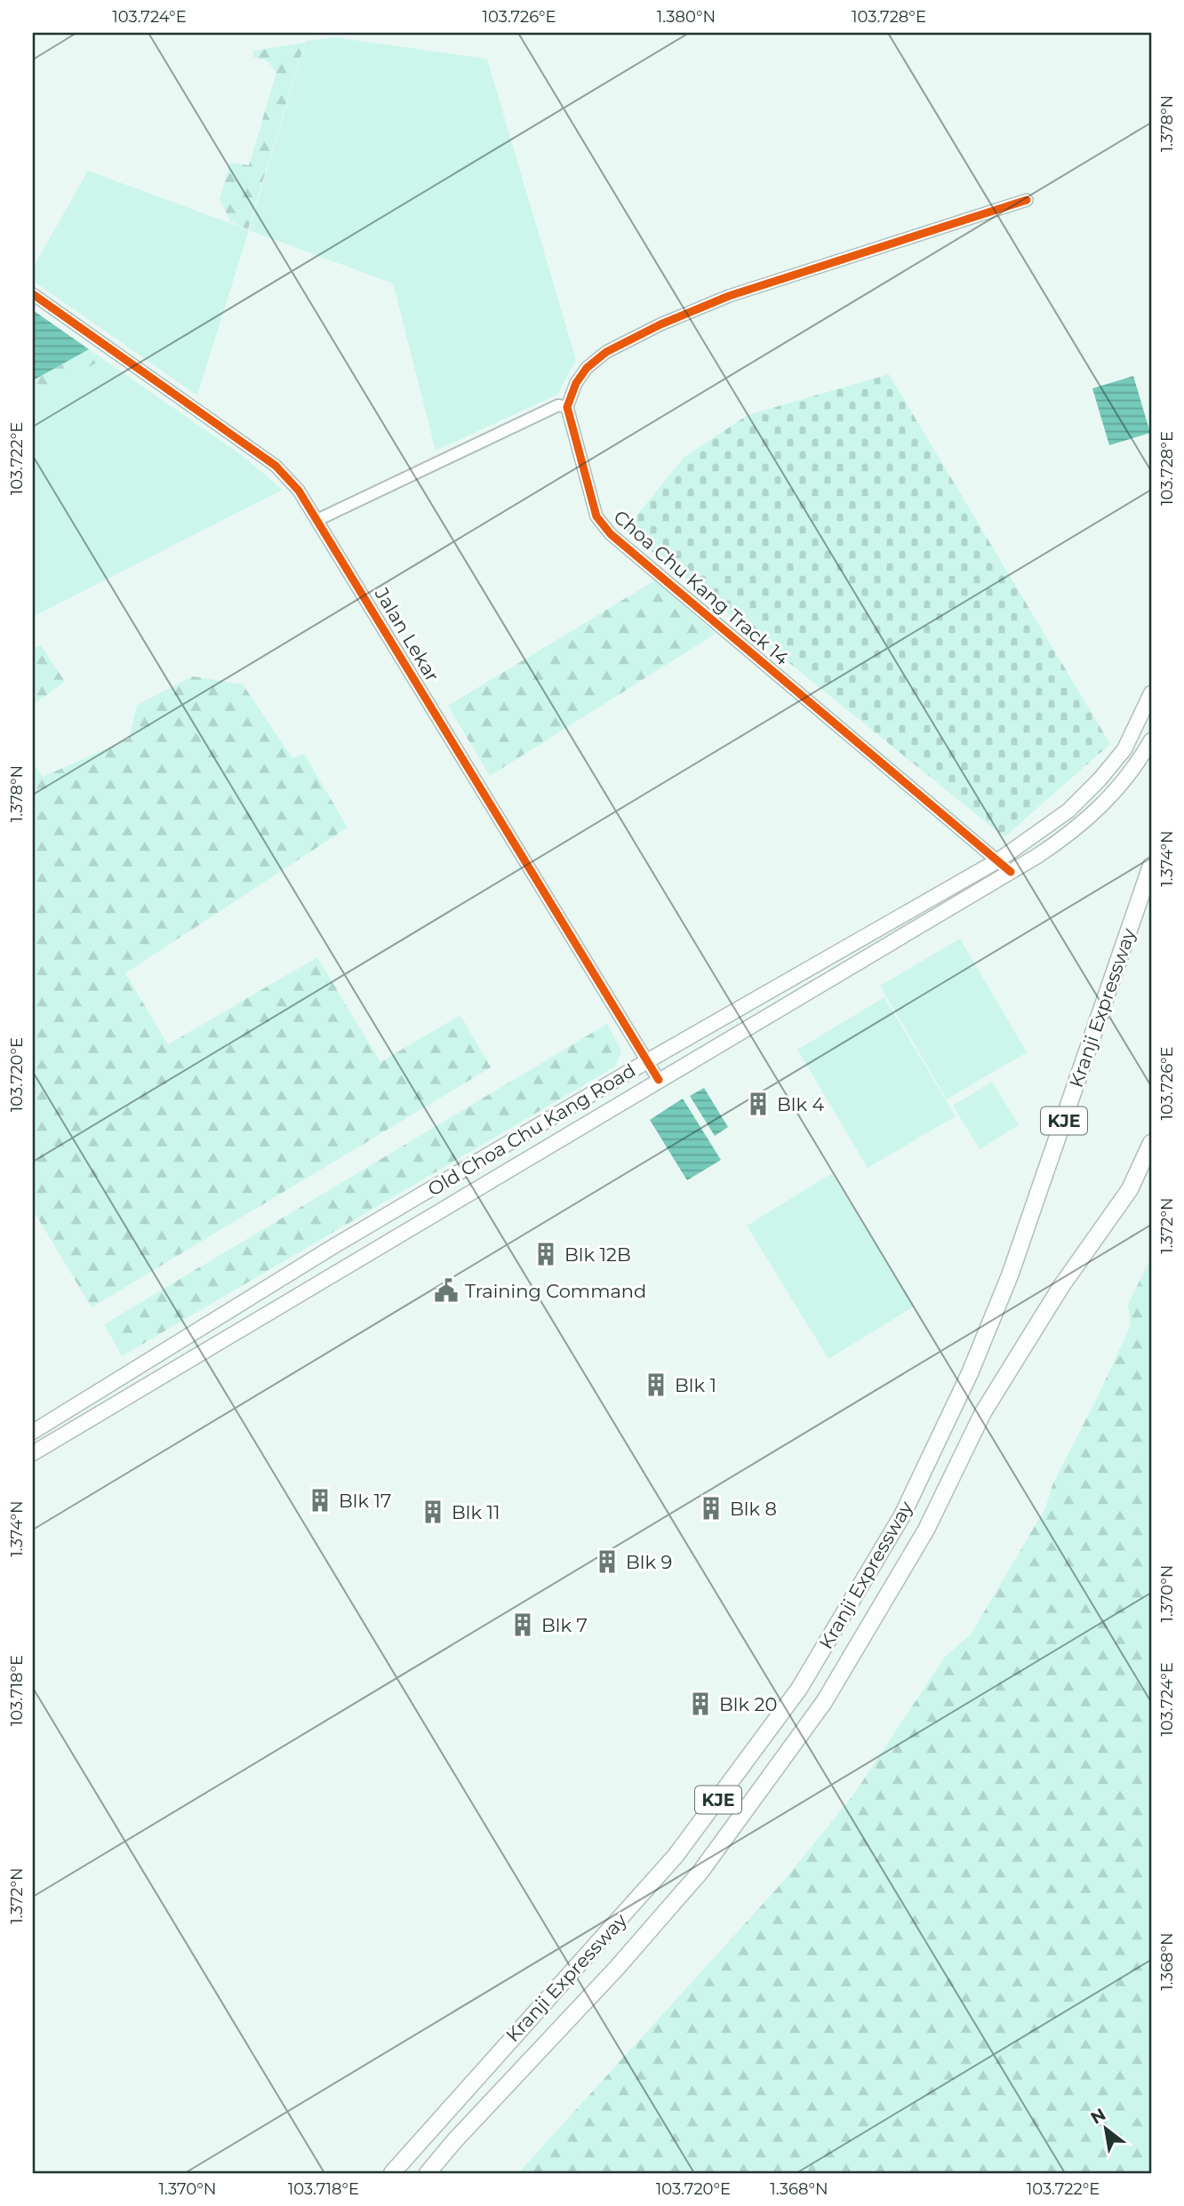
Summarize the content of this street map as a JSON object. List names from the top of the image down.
{
  "streets": {
    "highway": ["Kranji Expressway", "KJE"],
    "main road": ["Old Choa Chu Kang Road"],
    "street": ["Choa Chu Kang Track 14", "Jalan Lekar"]
  },
  "crossings": [
    ["Choa Chu Kang Track 14", "Old Choa Chu Kang Road"],
    ["Jalan Lekar", "Old Choa Chu Kang Road"]
  ],
  "places": {
    "building": [
      "Blk 4",
      "Blk 12B",
      "Blk 1",
      "Blk 17",
      "Blk 8",
      "Blk 11",
      "Blk 9",
      "Blk 7",
      "Blk 20"
    ],
    "public building": ["Training Command"]
  },
  "north": "top left",
  "coordinates": [
    "103.724°E",
    "103.726°E",
    "1.380°N",
    "103.728°E",
    "1.378°N",
    "103.722°E",
    "1.374°N",
    "103.720°E",
    "1.372°N",
    "1.370°N",
    "103.718°E",
    "1.368°N"
  ]
}
